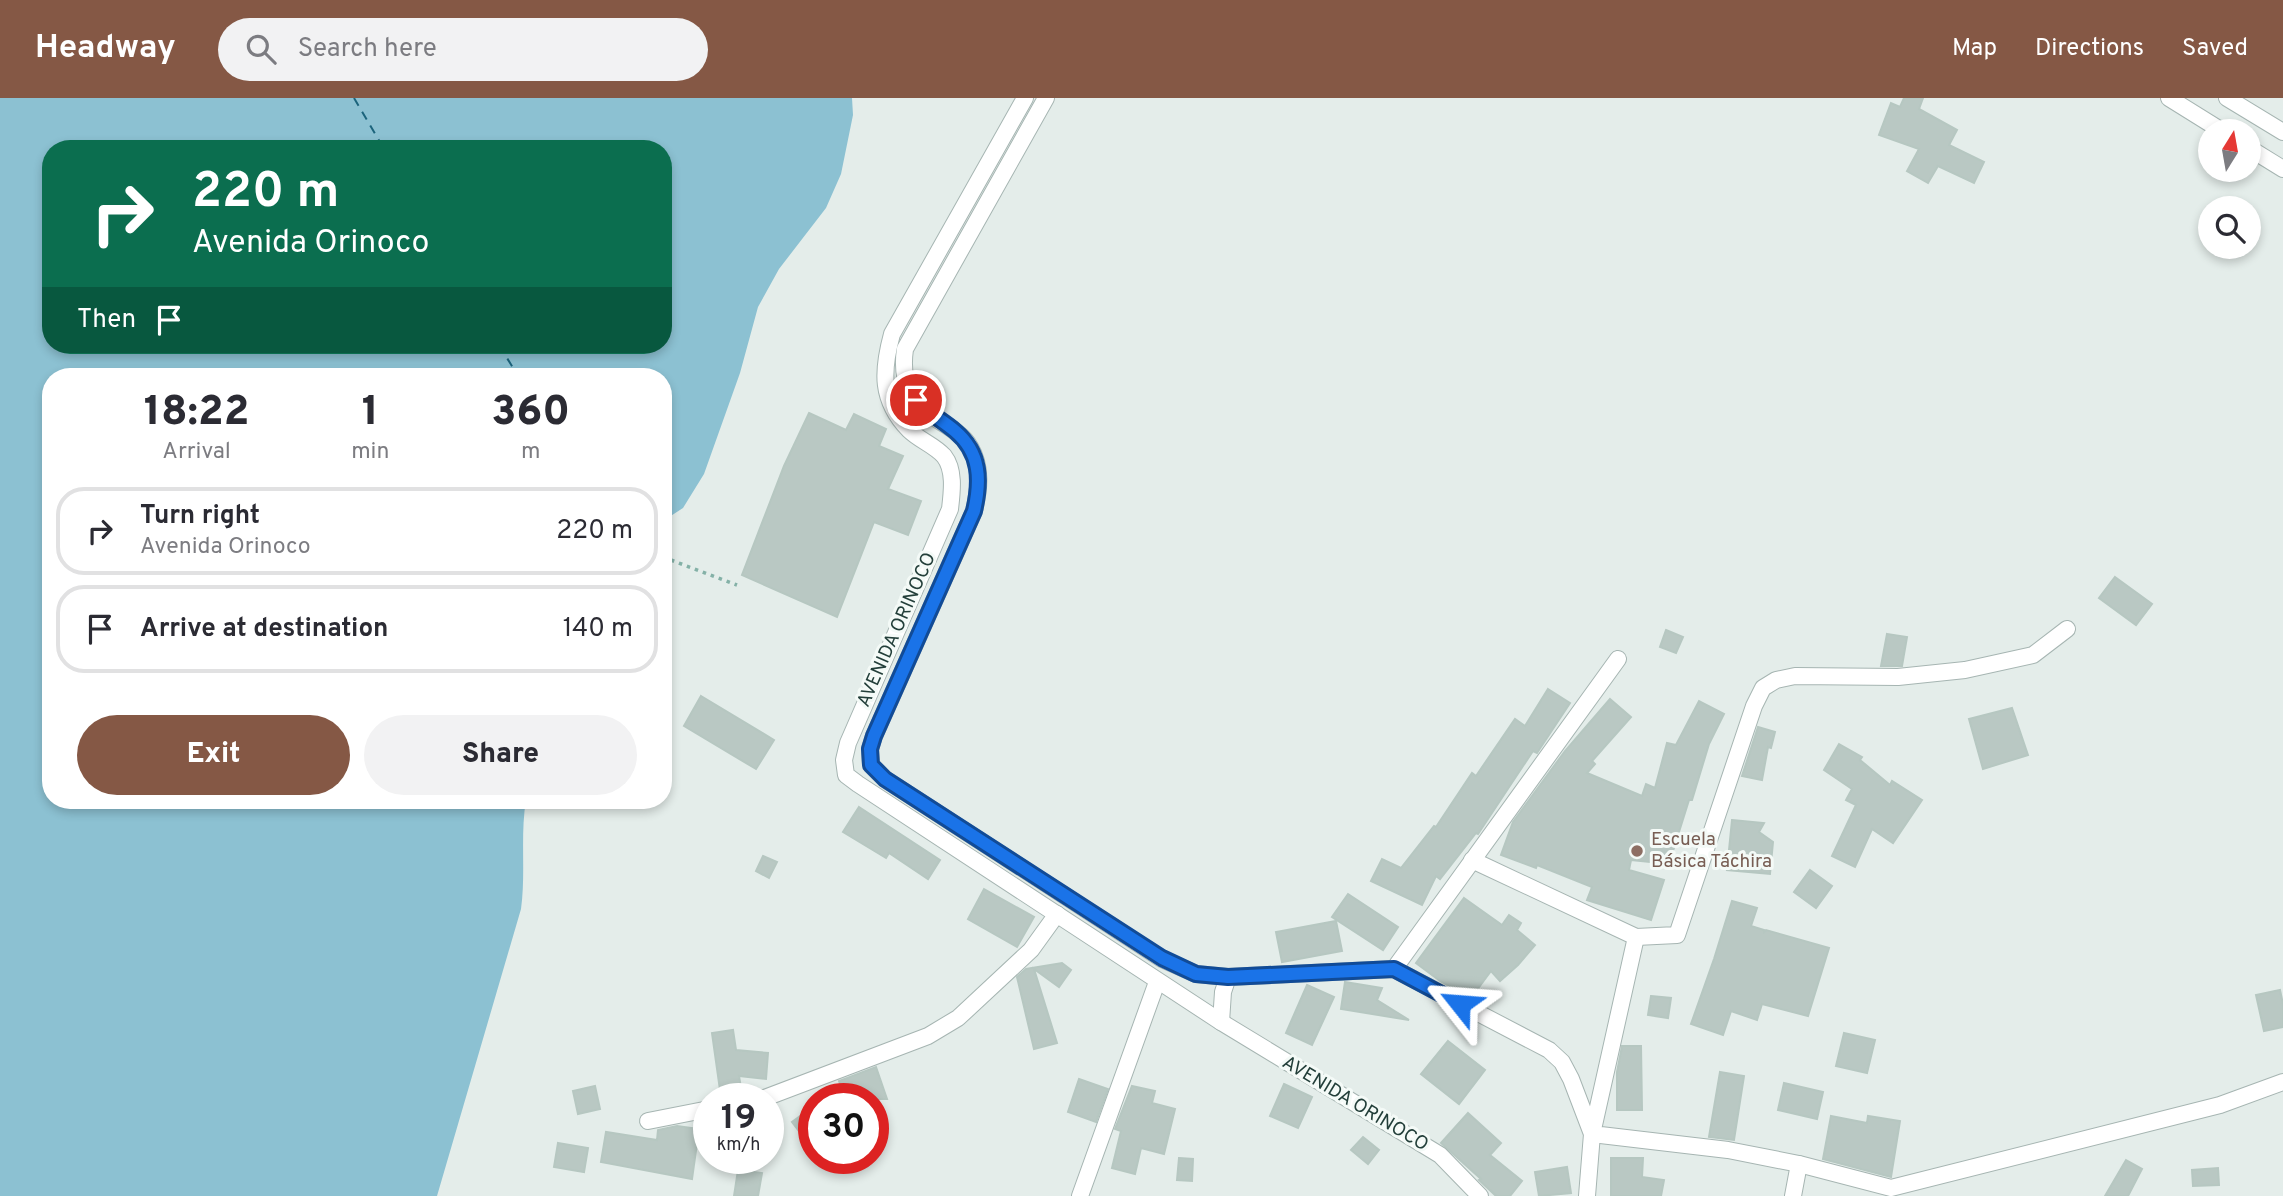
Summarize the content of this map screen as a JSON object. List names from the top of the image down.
{
  "streets": {
    "street": ["AVENIDA ORINOCO"]
  },
  "places": ["Escuela Básica Táchira"],
  "north": "top",
  "page": {
    "header": "Headway",
    "search": "Search here",
    "nav": ["Map", "Directions", "Saved"],
    "turn": ["220 m", "Avenida Orinoco"],
    "then": "Then",
    "eta": [
      "18:22",
      "Arrival",
      "1",
      "min",
      "360",
      "m"
    ],
    "list": [
      {
        "name": "Turn right",
        "note": "Avenida Orinoco",
        "value": "220 m"
      },
      {
        "name": "Arrive at destination",
        "value": "140 m"
      }
    ],
    "buttons": ["Exit", "Share"],
    "speed": "19 km/h",
    "limit": "30"
  }
}
